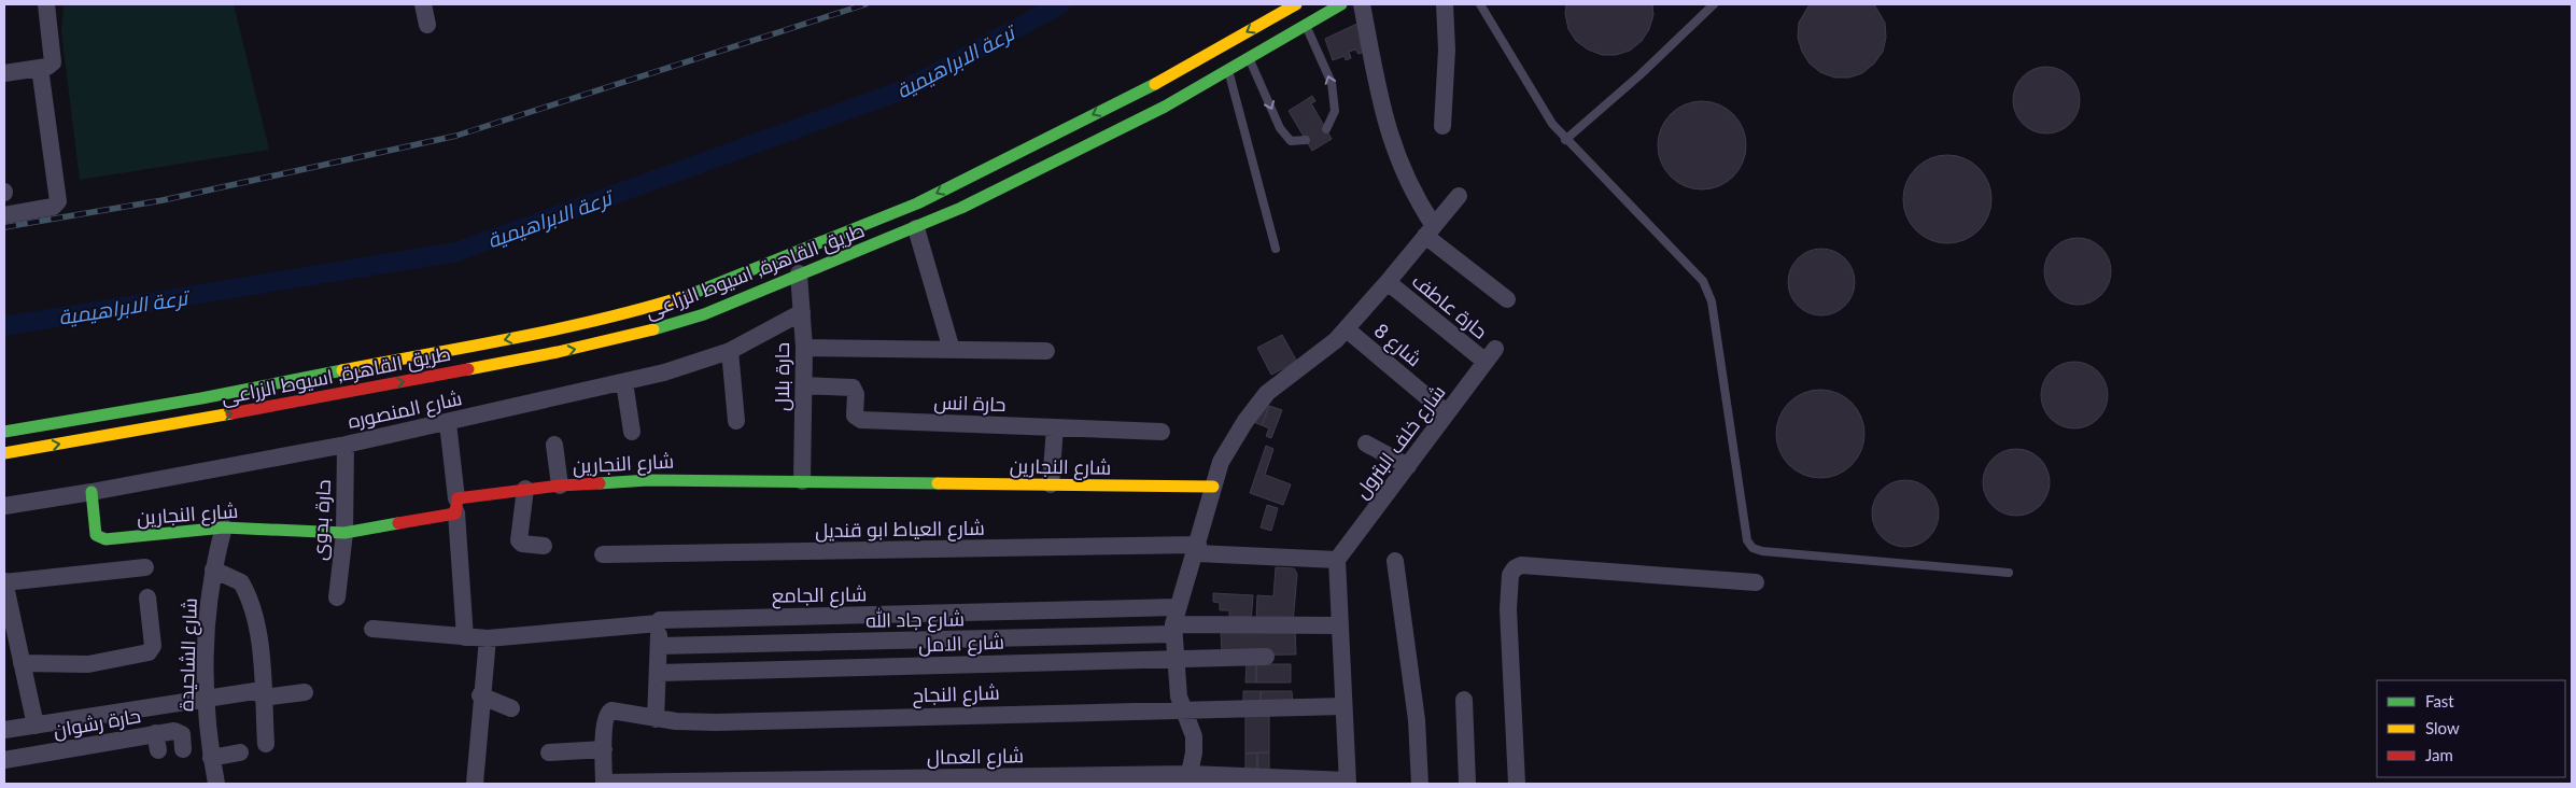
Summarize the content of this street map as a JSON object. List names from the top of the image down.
{
  "streets": {
    "main road": ["طريق القاهرة, اسيوط الزراعى", "شارع النجارين"],
    "street": [
      "حارة عاطف",
      "شارع 8",
      "حارة بلال",
      "حارة انس",
      "شارع المنصوره",
      "شارع خلف البترول",
      "حارة بدوى",
      "شارع العياط ابو قنديل",
      "شارع الجامع",
      "شارع جاد الله",
      "شارع الامل",
      "شارع الشاحيدة",
      "شارع النجاح",
      "حارة رشوان",
      "شارع العمال"
    ]
  },
  "crossings": [
    ["طريق القاهرة, اسيوط الزراعى", "حارة بلال"],
    ["حارة عاطف", "شارع خلف البترول"],
    ["شارع 8", "شارع خلف البترول"],
    ["حارة بلال", "حارة انس"],
    ["حارة بلال", "شارع المنصوره"],
    ["حارة بلال", "شارع النجارين"],
    ["شارع المنصوره", "شارع النجارين"],
    ["شارع المنصوره", "حارة بدوى"],
    ["شارع خلف البترول", "شارع العياط ابو قنديل"],
    ["شارع النجارين", "حارة بدوى"],
    ["شارع النجارين", "شارع الشاحيدة"],
    ["شارع الجامع", "شارع جاد الله"]
  ],
  "water": ["ترعة الابراهيمية"],
  "legend": ["Fast", "Slow", "Jam"]
}
